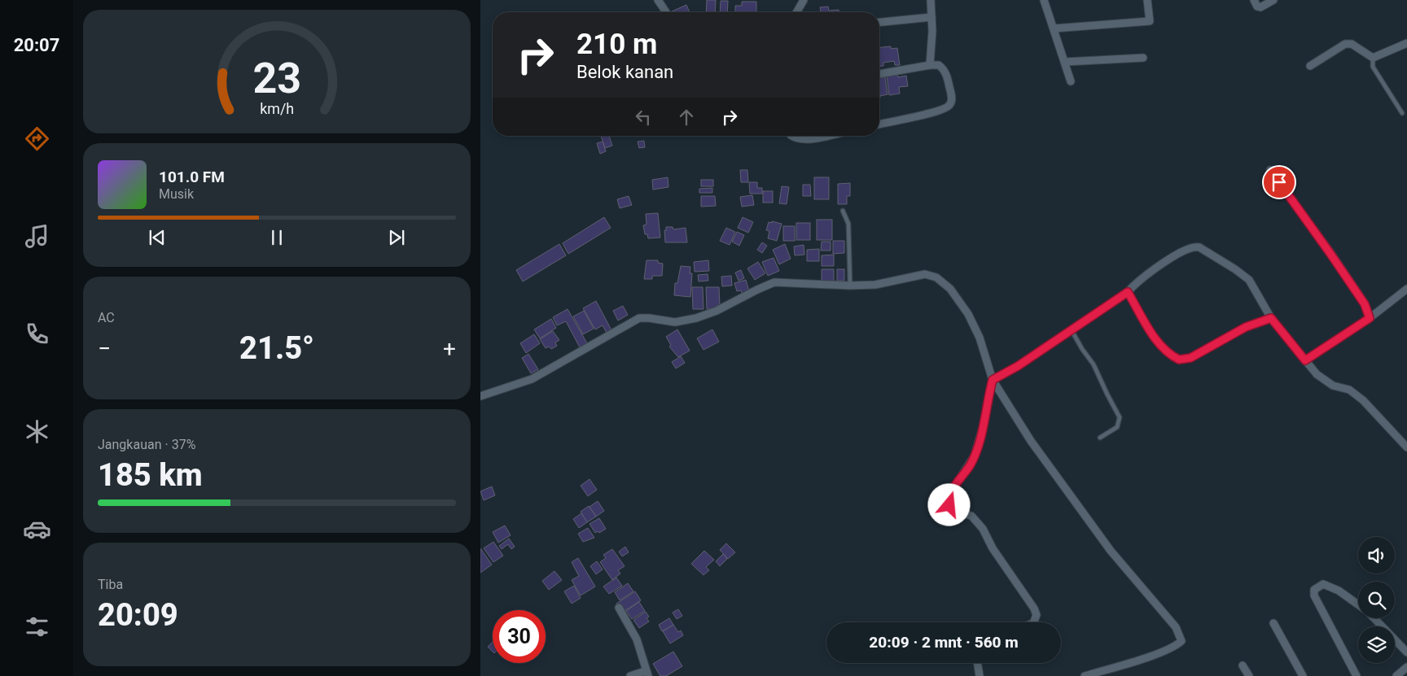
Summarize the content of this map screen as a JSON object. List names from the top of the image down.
{
  "page": {
    "tabs": "20:07",
    "turn": ["210 m", "Belok kanan"],
    "song": ["101.0 FM", "Musik"],
    "tile": [
      "AC",
      ["Jangkauan · 37%", "185 km"],
      ["Tiba", "20:09"]
    ],
    "heat": ["−", "21.5°", "+"],
    "limit": "30",
    "trip": "20:09 · 2 mnt · 560 m",
    "gauge": ["23", "km/h"]
  }
}
